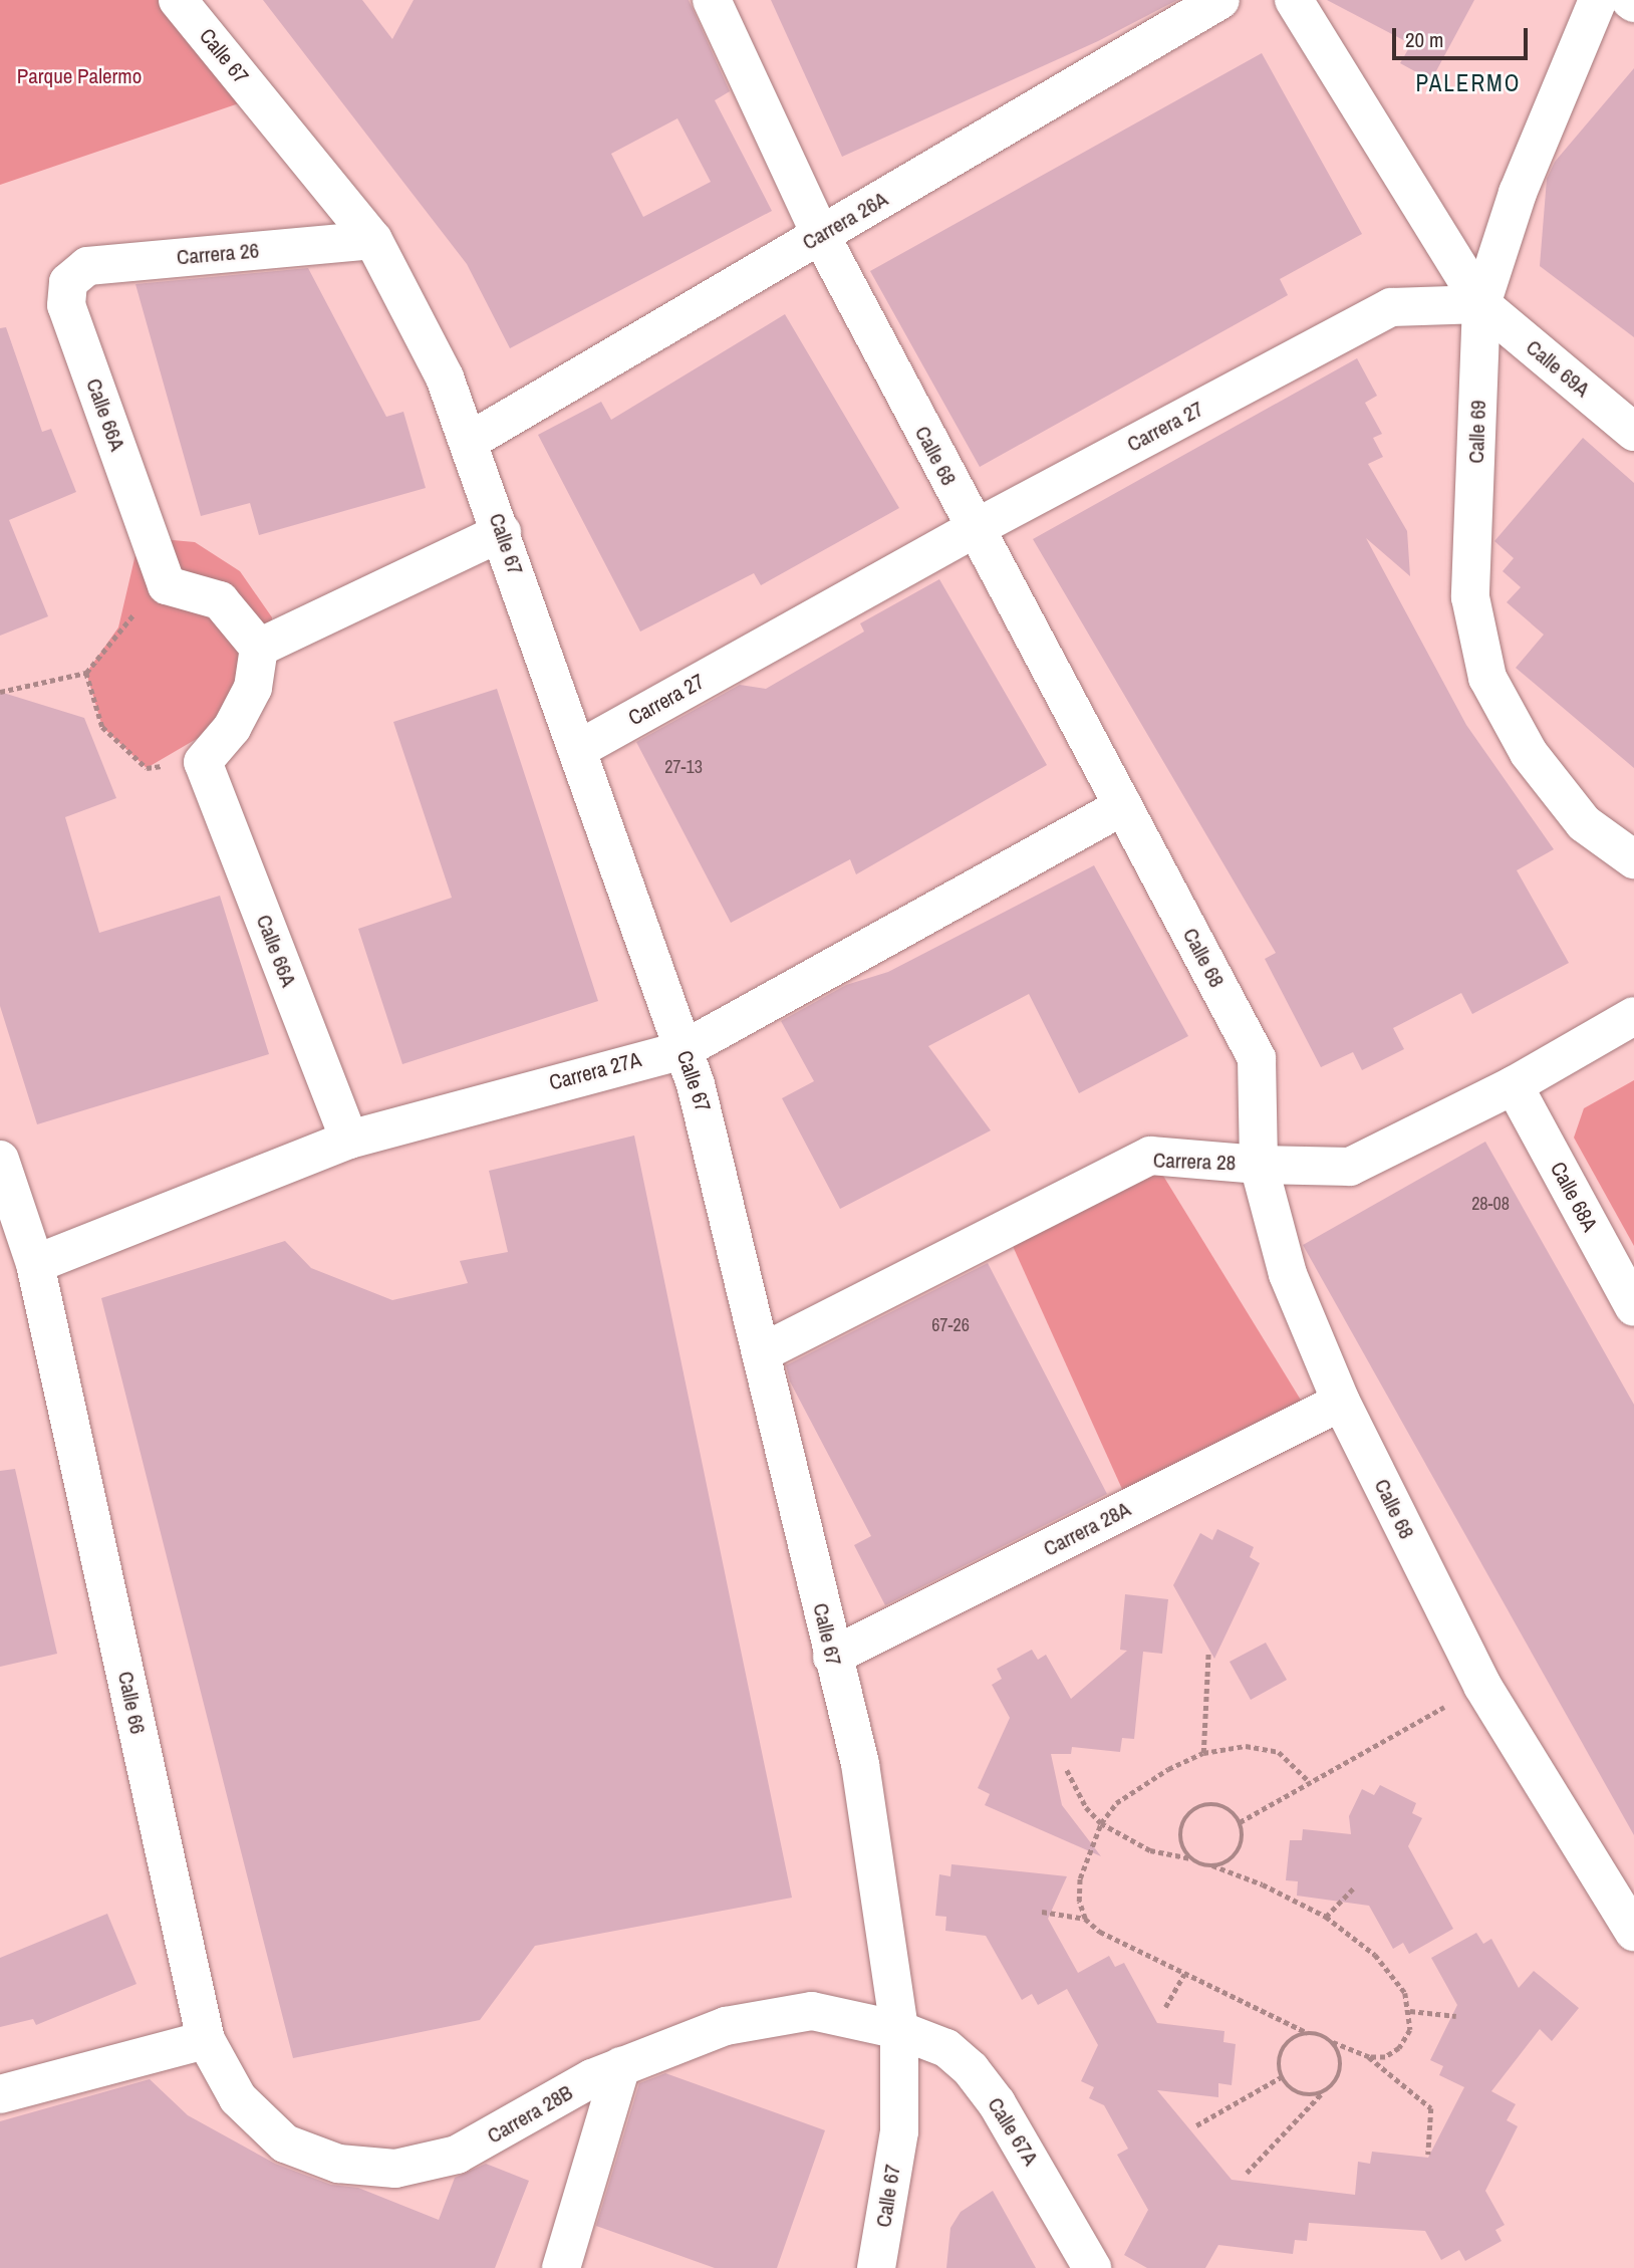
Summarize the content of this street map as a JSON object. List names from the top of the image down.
{
  "streets": {
    "street": [
      "Calle 67",
      "Carrera 26A",
      "Carrera 26",
      "Calle 69A",
      "Calle 66A",
      "Carrera 27",
      "Calle 69",
      "Calle 68",
      "Carrera 27A",
      "Carrera 28",
      "Calle 68A",
      "Carrera 28A",
      "Calle 66",
      "Carrera 28B",
      "Calle 67A"
    ]
  },
  "crossings": [
    ["Calle 67", "Carrera 26A"],
    ["Calle 67", "Carrera 26"],
    ["Calle 67", "Carrera 27"],
    ["Calle 67", "Carrera 27A"],
    ["Calle 67", "Carrera 28"],
    ["Calle 67", "Carrera 28A"],
    ["Calle 67", "Carrera 28B"],
    ["Calle 67", "Calle 67A"],
    ["Carrera 26A", "Calle 68"],
    ["Carrera 26", "Calle 66A"],
    ["Calle 69A", "Carrera 27"],
    ["Calle 69A", "Calle 69"],
    ["Calle 66A", "Carrera 27A"],
    ["Carrera 27", "Calle 69"],
    ["Carrera 27", "Calle 68"],
    ["Calle 68", "Carrera 27A"],
    ["Calle 68", "Carrera 28"],
    ["Calle 68", "Carrera 28A"],
    ["Carrera 27A", "Calle 66"],
    ["Carrera 28", "Calle 68A"],
    ["Calle 66", "Carrera 28B"],
    ["Carrera 28B", "Calle 67A"]
  ],
  "districts": ["PALERMO"],
  "parks": ["Parque Palermo"],
  "house_numbers": ["27-13", "28-08", "67-26"],
  "scale_bar": "20 m"
}
